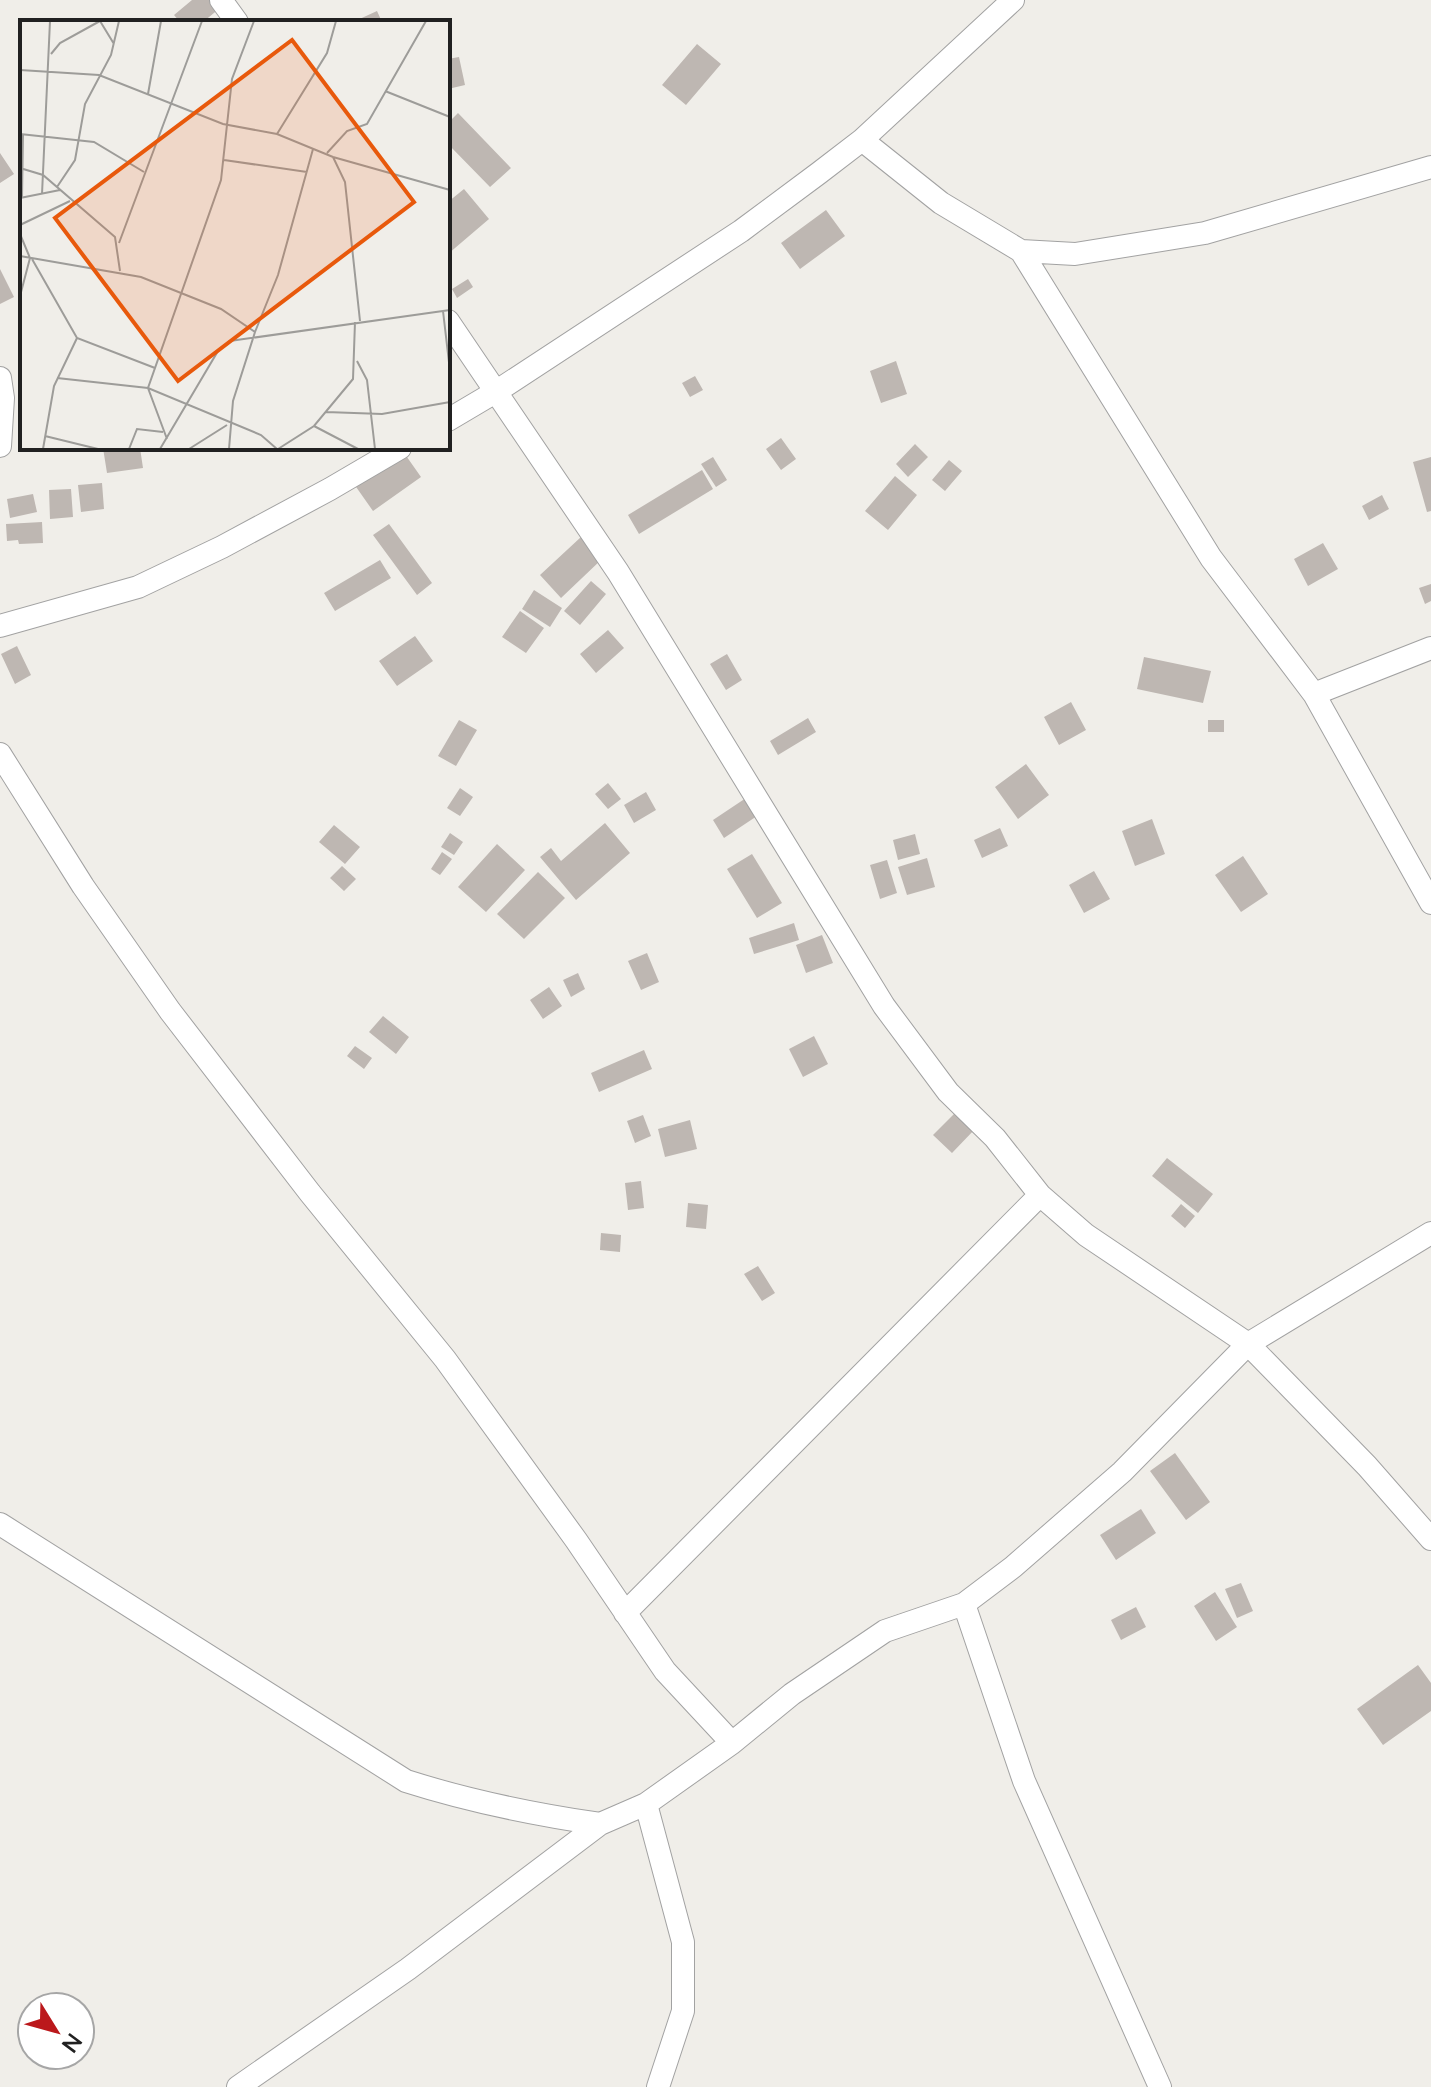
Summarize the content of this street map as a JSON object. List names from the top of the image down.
{
  "north": "bottom right"
}
